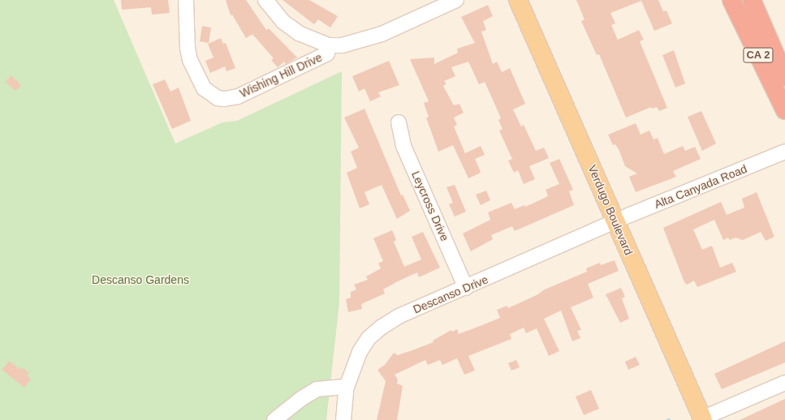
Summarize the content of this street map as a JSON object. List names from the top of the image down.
{
  "streets": {
    "highway": ["CA 2"],
    "main road": ["Verdugo Boulevard"],
    "street": [
      "Wishing Hill Drive",
      "Alta Canyada Road",
      "Leycross Drive",
      "Descanso Drive"
    ]
  },
  "crossings": [
    ["Alta Canyada Road", "Verdugo Boulevard"],
    ["Alta Canyada Road", "Descanso Drive"],
    ["Leycross Drive", "Descanso Drive"],
    ["Verdugo Boulevard", "Descanso Drive"]
  ],
  "parks": ["Descanso Gardens"]
}
